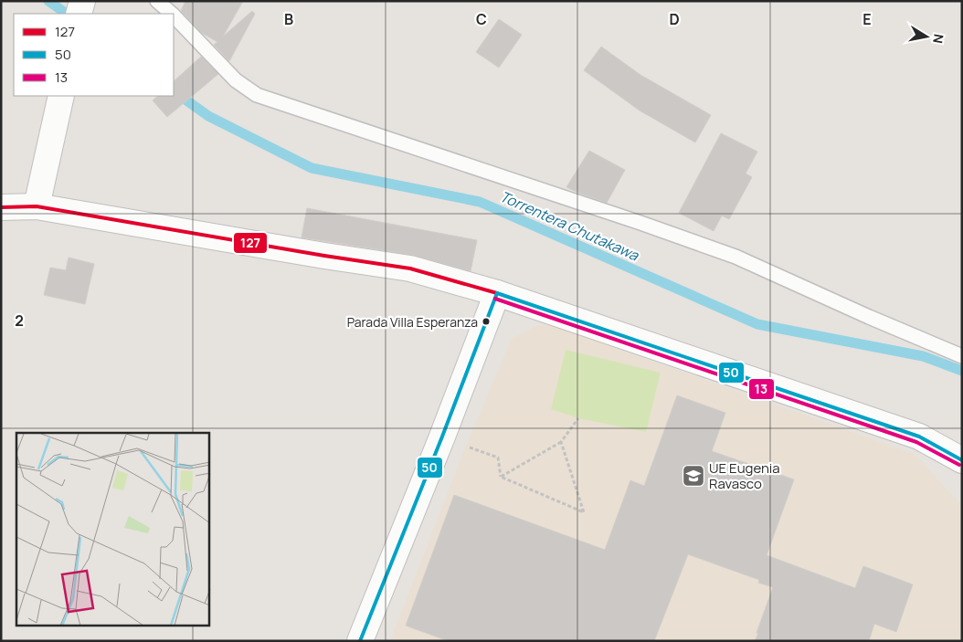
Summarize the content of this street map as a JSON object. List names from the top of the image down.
{
  "water": ["Torrentera Chutakawa"],
  "places": {
    "other": ["Parada Villa Esperanza"],
    "school or university": ["UE Eugenia Ravasco"]
  },
  "lines": ["transit line 127", "transit line 50", "transit line 13"],
  "legend": ["127", "50", "13"],
  "north": "right",
  "grid": {
    "columns": [
      "B",
      "C",
      "D",
      "E"
    ],
    "rows": ["2"]
  }
}
